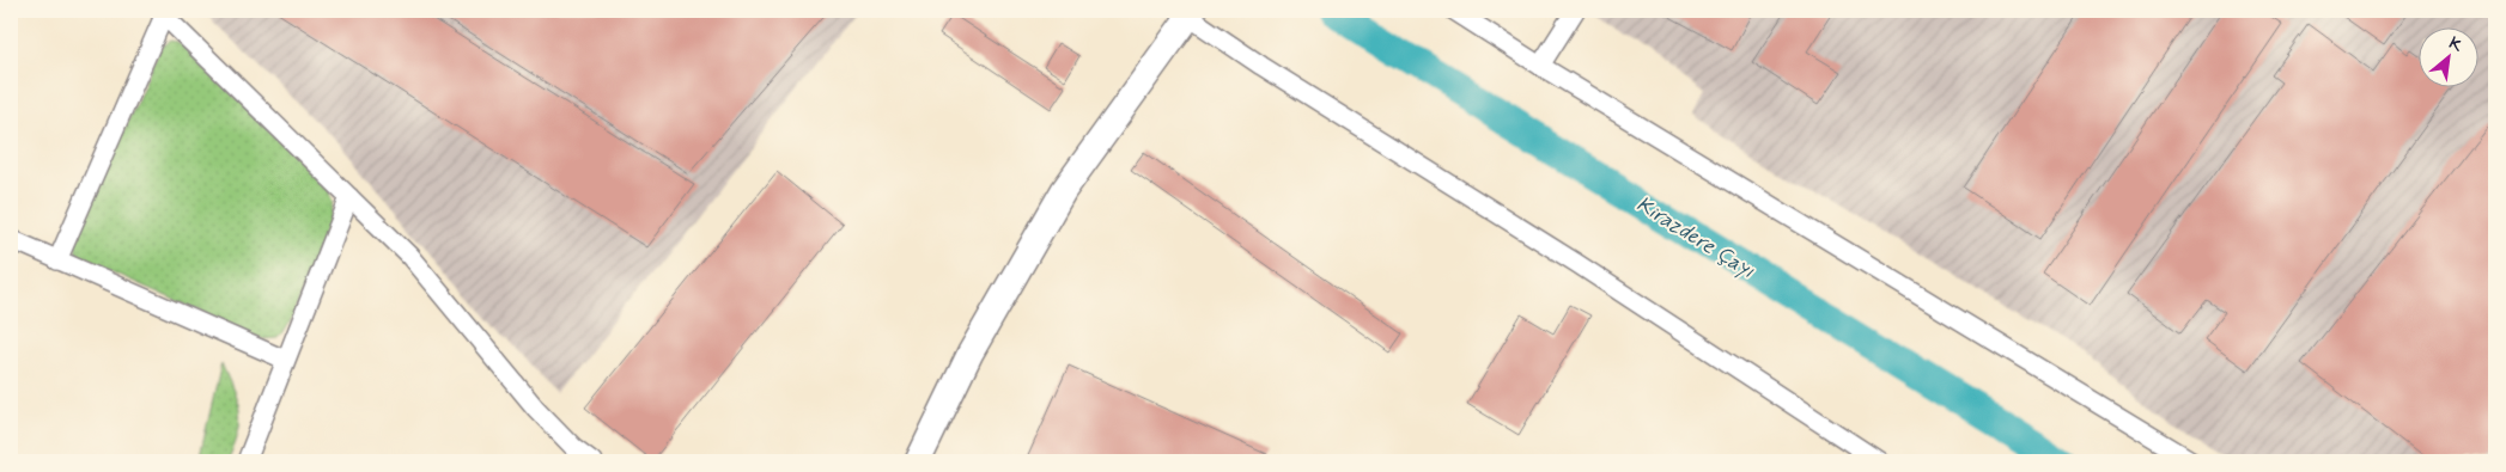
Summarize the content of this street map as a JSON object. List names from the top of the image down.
{
  "water": ["Kirazdere Çayı"],
  "north": "top right"
}
